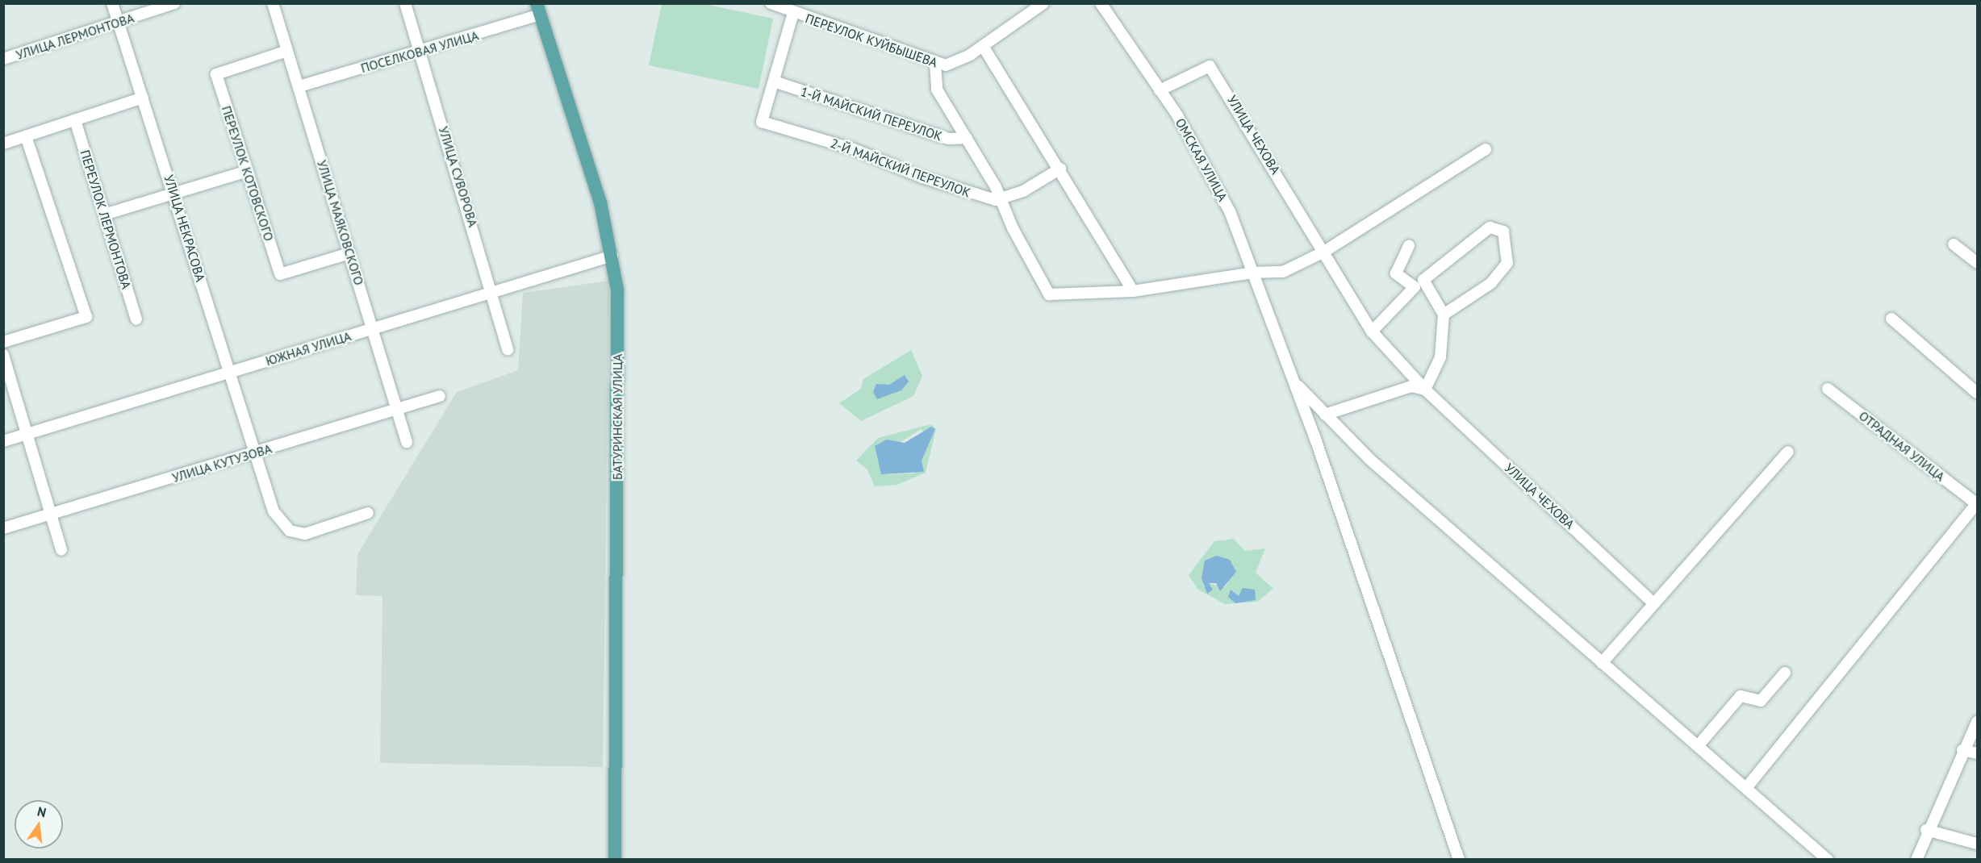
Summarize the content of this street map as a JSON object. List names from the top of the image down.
{
  "streets": {
    "main road": ["БАТУРИНСКАЯ УЛИЦА"],
    "street": [
      "УЛИЦА ЛЕРМОНТОВА",
      "ПЕРЕУЛОК КУЙБЫШЕВА",
      "ПОСЕЛКОВАЯ УЛИЦА",
      "1-Й МАЙСКИЙ ПЕРЕУЛОК",
      "УЛИЦА ЧЕХОВА",
      "ОМСКАЯ УЛИЦА",
      "2-Й МАЙСКИЙ ПЕРЕУЛОК",
      "ПЕРЕУЛОК КОТОВСКОГО",
      "УЛИЦА СУВОРОВА",
      "ПЕРЕУЛОК ЛЕРМОНТОВА",
      "УЛИЦА МАЯКОВСКОГО",
      "УЛИЦА НЕКРАСОВА",
      "ЮЖНАЯ УЛИЦА",
      "ОТРАДНАЯ УЛИЦА",
      "УЛИЦА КУТУЗОВА"
    ]
  },
  "crossings": [
    ["УЛИЦА ЛЕРМОНТОВА", "УЛИЦА НЕКРАСОВА"],
    ["ПЕРЕУЛОК КУЙБЫШЕВА", "2-Й МАЙСКИЙ ПЕРЕУЛОК"],
    ["ПОСЕЛКОВАЯ УЛИЦА", "УЛИЦА СУВОРОВА"],
    ["ПОСЕЛКОВАЯ УЛИЦА", "УЛИЦА МАЯКОВСКОГО"],
    ["ПОСЕЛКОВАЯ УЛИЦА", "БАТУРИНСКАЯ УЛИЦА"],
    ["1-Й МАЙСКИЙ ПЕРЕУЛОК", "2-Й МАЙСКИЙ ПЕРЕУЛОК"],
    ["УЛИЦА ЧЕХОВА", "ОМСКАЯ УЛИЦА"],
    ["ПЕРЕУЛОК КОТОВСКОГО", "УЛИЦА МАЯКОВСКОГО"],
    ["УЛИЦА СУВОРОВА", "ЮЖНАЯ УЛИЦА"],
    ["УЛИЦА МАЯКОВСКОГО", "ЮЖНАЯ УЛИЦА"],
    ["УЛИЦА МАЯКОВСКОГО", "УЛИЦА КУТУЗОВА"],
    ["УЛИЦА НЕКРАСОВА", "ЮЖНАЯ УЛИЦА"],
    ["УЛИЦА НЕКРАСОВА", "УЛИЦА КУТУЗОВА"],
    ["ЮЖНАЯ УЛИЦА", "БАТУРИНСКАЯ УЛИЦА"]
  ],
  "north": "top"
}
